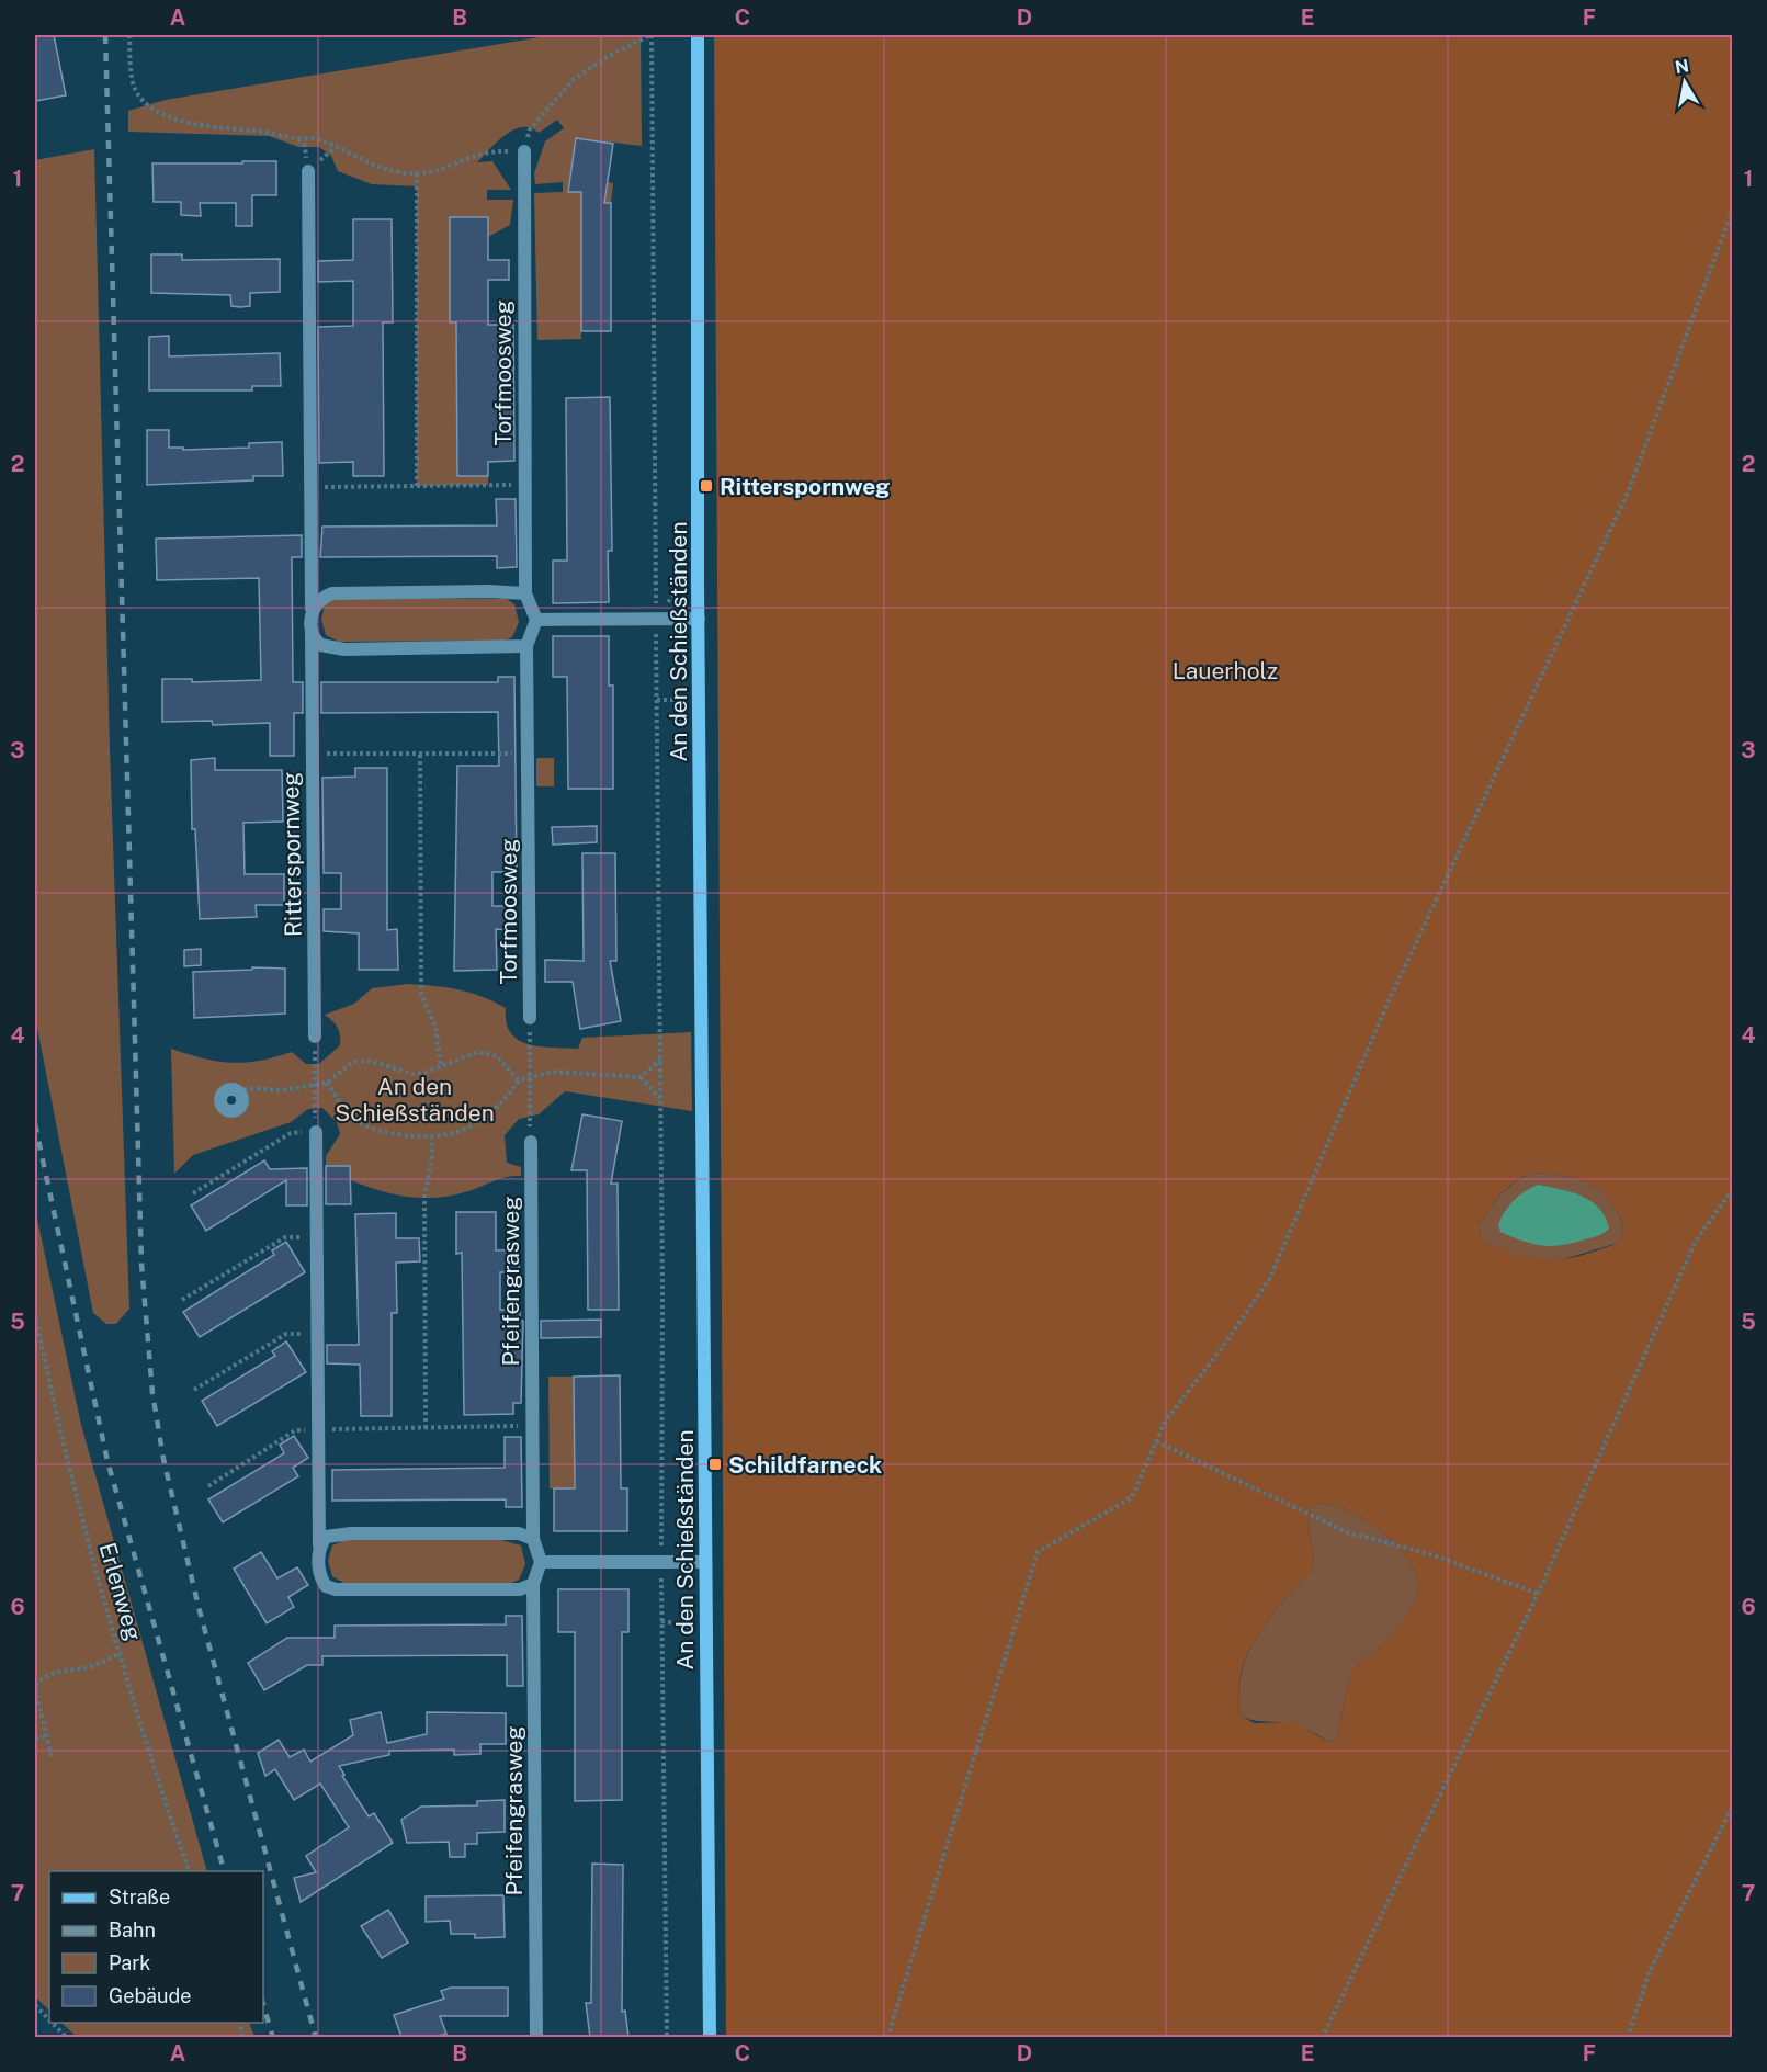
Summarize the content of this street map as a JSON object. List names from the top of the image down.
{
  "streets": {
    "street": [
      "Torfmoosweg",
      "An den Schießständen",
      "Ritterspornweg",
      "Pfeifengrasweg"
    ],
    "path": ["Erlenweg"]
  },
  "parks": ["Lauerholz", "An den Schießständen"],
  "places": {
    "transit": ["Ritterspornweg", "Schildfarneck"]
  },
  "legend": [
    "Straße",
    "Bahn",
    "Park",
    "Gebäude"
  ],
  "north": "top",
  "grid": {
    "columns": [
      "A",
      "B",
      "C",
      "D",
      "E",
      "F"
    ],
    "rows": [
      "1",
      "2",
      "3",
      "4",
      "5",
      "6",
      "7"
    ]
  }
}
